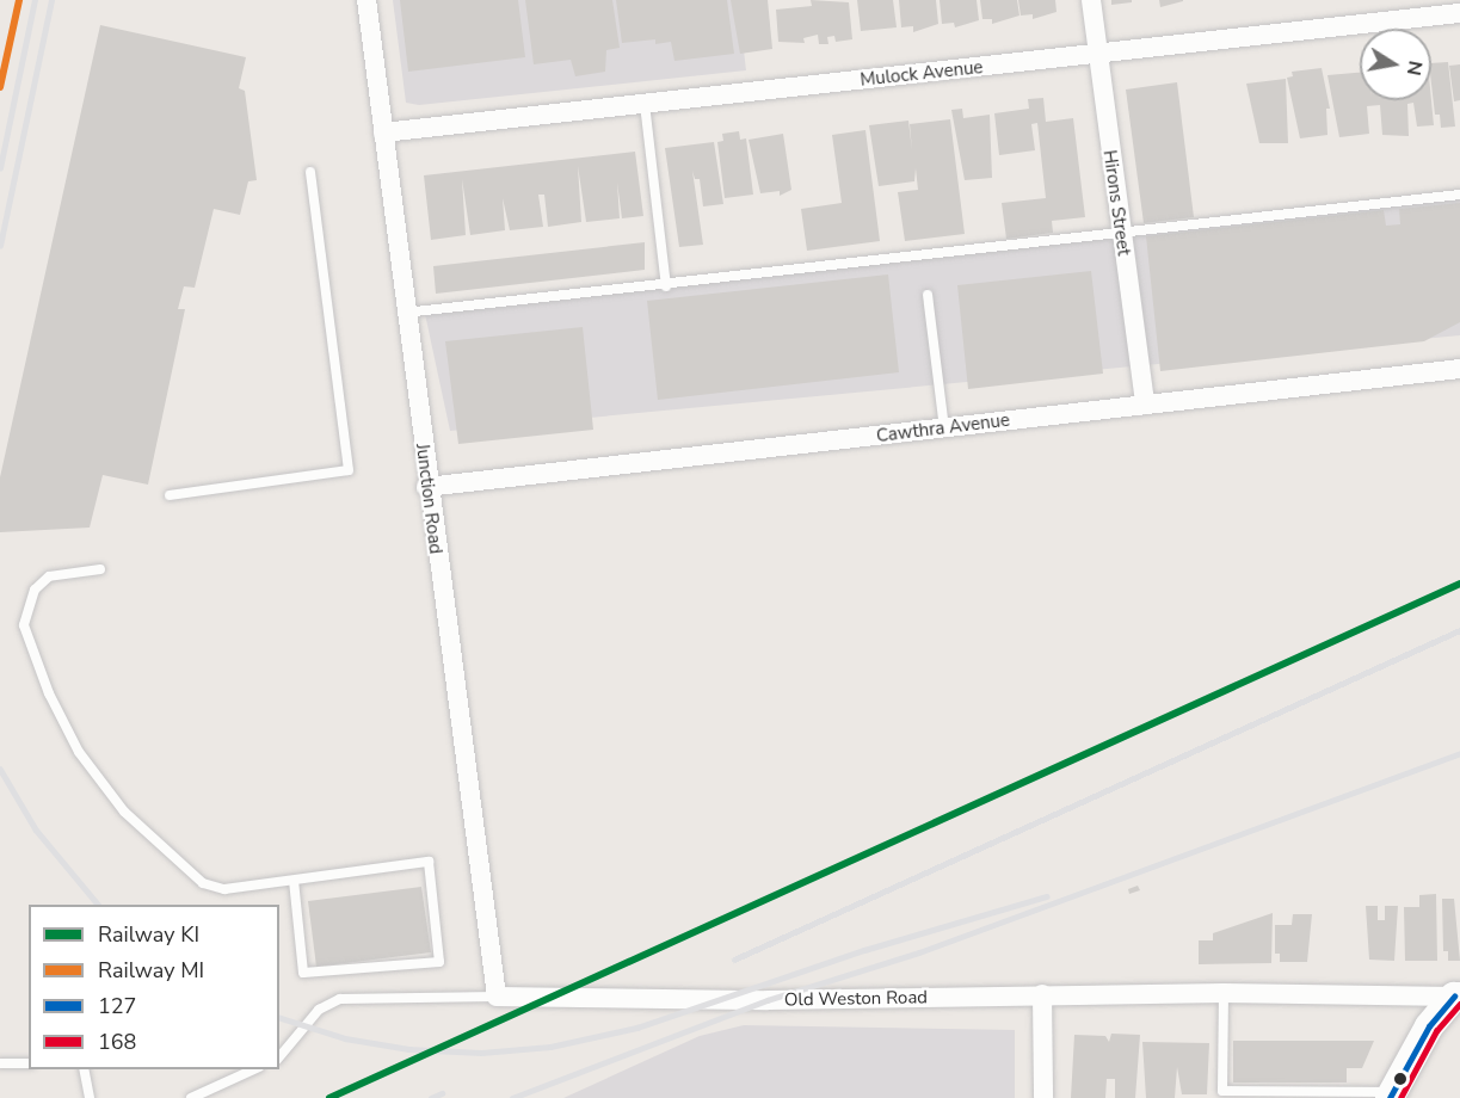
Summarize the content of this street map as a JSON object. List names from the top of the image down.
{
  "streets": {
    "street": [
      "Mulock Avenue",
      "Hirons Street",
      "Cawthra Avenue",
      "Junction Road",
      "Old Weston Road"
    ]
  },
  "crossings": [
    ["Mulock Avenue", "Hirons Street"],
    ["Mulock Avenue", "Junction Road"],
    ["Hirons Street", "Cawthra Avenue"],
    ["Cawthra Avenue", "Junction Road"],
    ["Junction Road", "Old Weston Road"]
  ],
  "lines": [
    "rail line MI",
    "rail line KI",
    "transit line 127",
    "transit line 168"
  ],
  "legend": [
    "Railway KI",
    "Railway MI",
    "127",
    "168"
  ],
  "north": "right"
}
